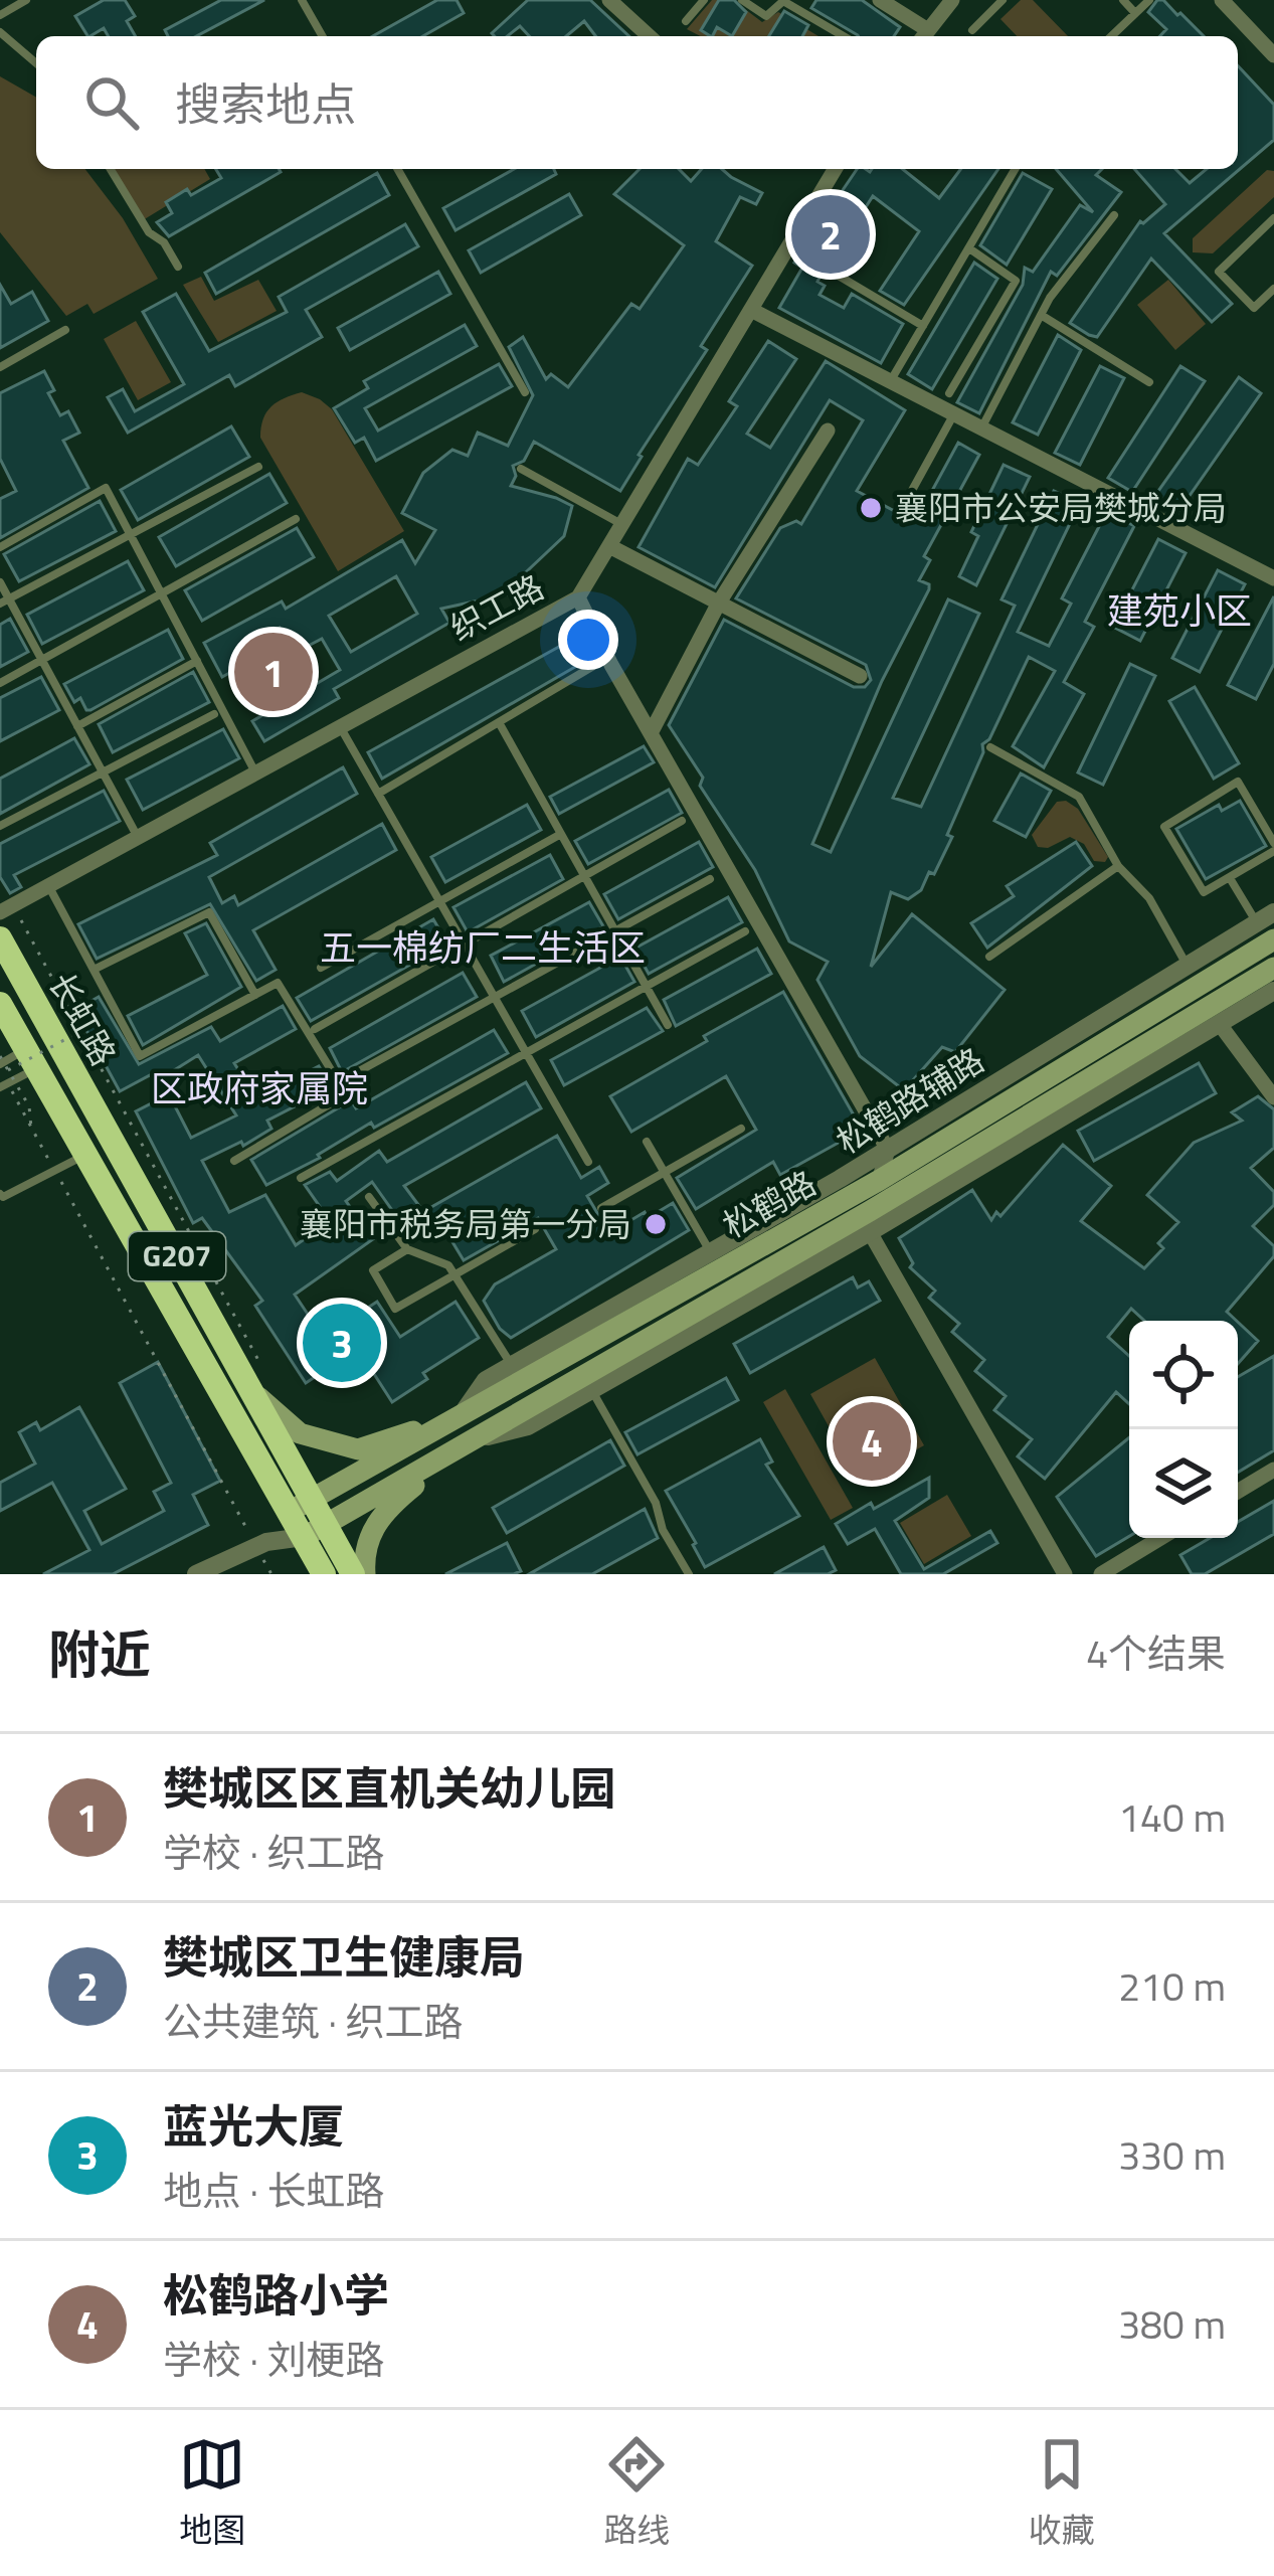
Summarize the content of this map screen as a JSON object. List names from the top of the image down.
{
  "streets": {
    "highway": ["长虹路", "G207"],
    "main road": ["松鹤路"],
    "street": ["织工路", "松鹤路辅路"]
  },
  "crossings": [
    ["长虹路", "松鹤路"],
    ["松鹤路辅路", "松鹤路"]
  ],
  "districts": ["建苑小区", "五一棉纺厂二生活区", "区政府家属院"],
  "places": ["襄阳市公安局樊城分局", "襄阳市税务局第一分局"],
  "page": {
    "search": "搜索地点",
    "pins": [
      "2",
      "1",
      "3",
      "4"
    ],
    "heading": ["附近", "4个结果"],
    "list": [
      {
        "mark": "1",
        "name": "樊城区区直机关幼儿园",
        "note": "学校 · 织工路",
        "value": "140 m"
      },
      {
        "mark": "2",
        "name": "樊城区卫生健康局",
        "note": "公共建筑 · 织工路",
        "value": "210 m"
      },
      {
        "mark": "3",
        "name": "蓝光大厦",
        "note": "地点 · 长虹路",
        "value": "330 m"
      },
      {
        "mark": "4",
        "name": "松鹤路小学",
        "note": "学校 · 刘梗路",
        "value": "380 m"
      }
    ],
    "nav": ["地图", "路线", "收藏"]
  }
}
